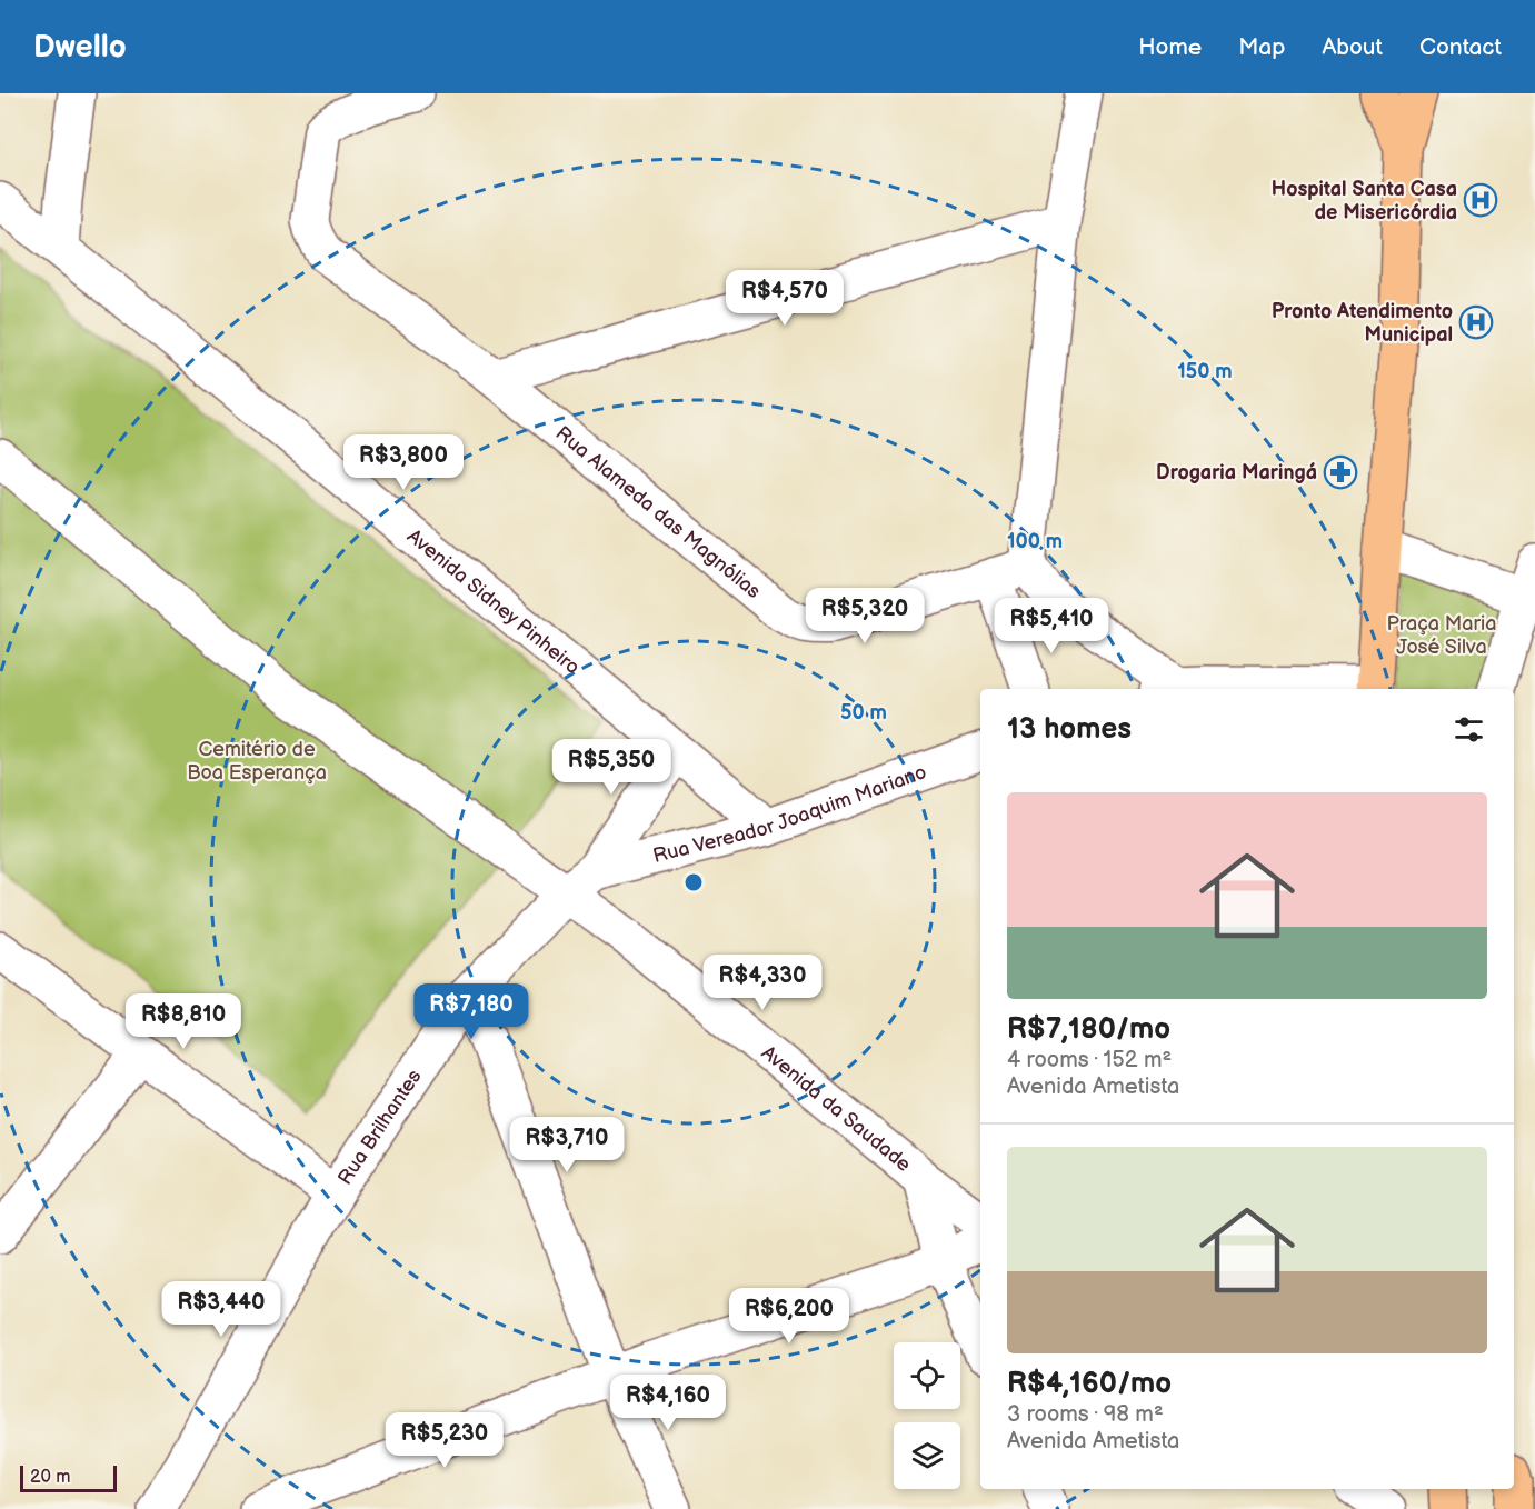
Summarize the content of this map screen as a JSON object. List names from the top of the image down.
{
  "streets": {
    "street": [
      "Rua Alameda das Magnólias",
      "Avenida Sidney Pinheiro",
      "Rua Vereador Joaquim Mariano",
      "Avenida da Saudade",
      "Rua Brilhantes"
    ]
  },
  "crossings": [
    ["Avenida Sidney Pinheiro", "Rua Vereador Joaquim Mariano"],
    ["Avenida Sidney Pinheiro", "Rua Brilhantes"],
    ["Rua Vereador Joaquim Mariano", "Rua Brilhantes"],
    ["Avenida da Saudade", "Rua Brilhantes"]
  ],
  "parks": ["Praça Maria José Silva", "Cemitério de Boa Esperança"],
  "places": {
    "hospital": ["Hospital Santa Casa de Misericórdia", "Pronto Atendimento Municipal"],
    "pharmacy": ["Drogaria Maringá"]
  },
  "scale_bar": "20 m",
  "page": {
    "header": "Dwello",
    "nav": [
      "Home",
      "Map",
      "About",
      "Contact"
    ],
    "price": [
      "R$4,570",
      "R$3,800",
      "R$5,320",
      "R$5,410",
      "R$5,350",
      "R$4,330",
      "R$7,180",
      "R$8,810",
      "R$3,710",
      "R$3,440",
      "R$6,200",
      "R$4,160",
      "R$5,230"
    ],
    "heading": "13 homes",
    "list": [
      {
        "name": "R$7,180/mo",
        "note": "4 rooms · 152 m² · Avenida Ametista"
      },
      {
        "name": "R$4,160/mo",
        "note": "3 rooms · 98 m² · Avenida Ametista"
      }
    ],
    "scale": "20 m"
  },
  "rings": ["150 m", "100 m", "50 m"]
}
